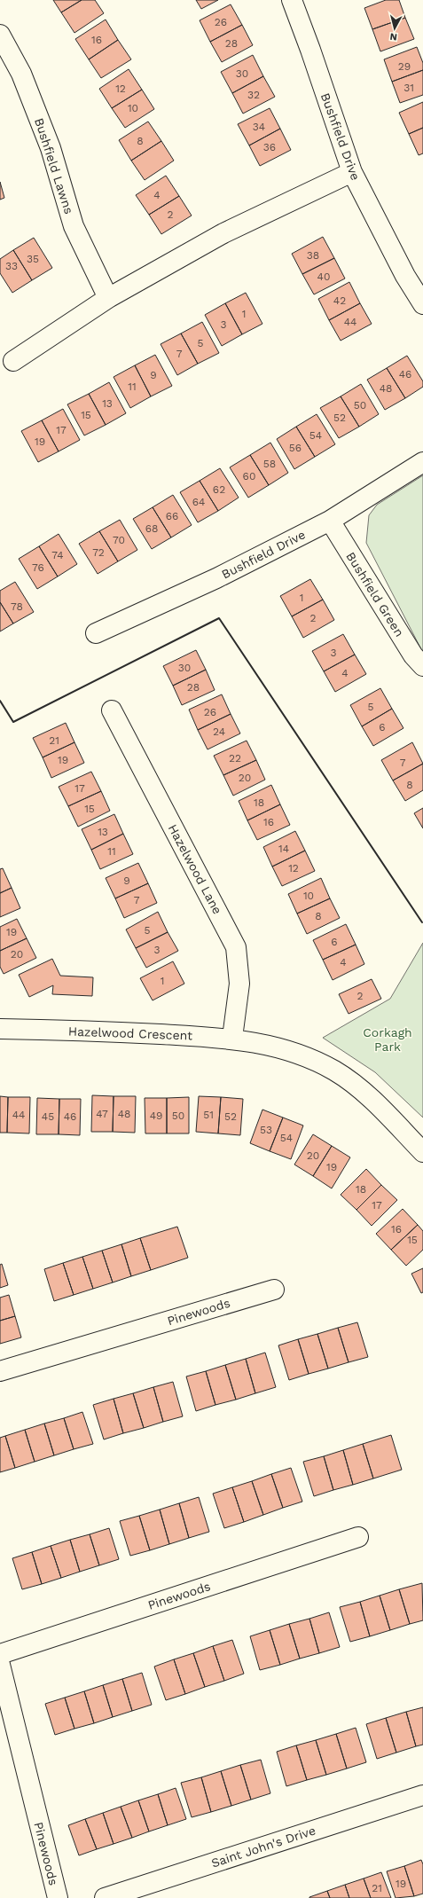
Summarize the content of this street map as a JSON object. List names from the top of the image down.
{
  "streets": {
    "street": [
      "Bushfield Drive",
      "Bushfield Lawns",
      "Bushfield Green",
      "Hazelwood Lane",
      "Hazelwood Crescent",
      "Pinewoods",
      "Saint John's Drive"
    ]
  },
  "crossings": [
    ["Bushfield Drive", "Bushfield Green"],
    ["Hazelwood Lane", "Hazelwood Crescent"]
  ],
  "parks": ["Corkagh Park"],
  "house_numbers": [
    "26",
    "16",
    "28",
    "29",
    "30",
    "31",
    "12",
    "32",
    "10",
    "34",
    "8",
    "36",
    "4",
    "2",
    "38",
    "35",
    "33",
    "40",
    "42",
    "1",
    "44",
    "3",
    "5",
    "7",
    "46",
    "9",
    "11",
    "48",
    "13",
    "50",
    "15",
    "52",
    "17",
    "54",
    "19",
    "56",
    "58",
    "60",
    "62",
    "64",
    "66",
    "68",
    "70",
    "72",
    "74",
    "76",
    "1",
    "78",
    "2",
    "3",
    "30",
    "4",
    "28",
    "5",
    "26",
    "6",
    "24",
    "21",
    "22",
    "19",
    "7",
    "20",
    "8",
    "17",
    "18",
    "15",
    "16",
    "13",
    "14",
    "11",
    "12",
    "9",
    "10",
    "7",
    "8",
    "5",
    "19",
    "6",
    "3",
    "20",
    "4",
    "1",
    "2",
    "47",
    "48",
    "44",
    "51",
    "49",
    "50",
    "45",
    "46",
    "52",
    "53",
    "54",
    "20",
    "19",
    "18",
    "17",
    "16",
    "15",
    "19",
    "21"
  ],
  "north": "bottom"
}
